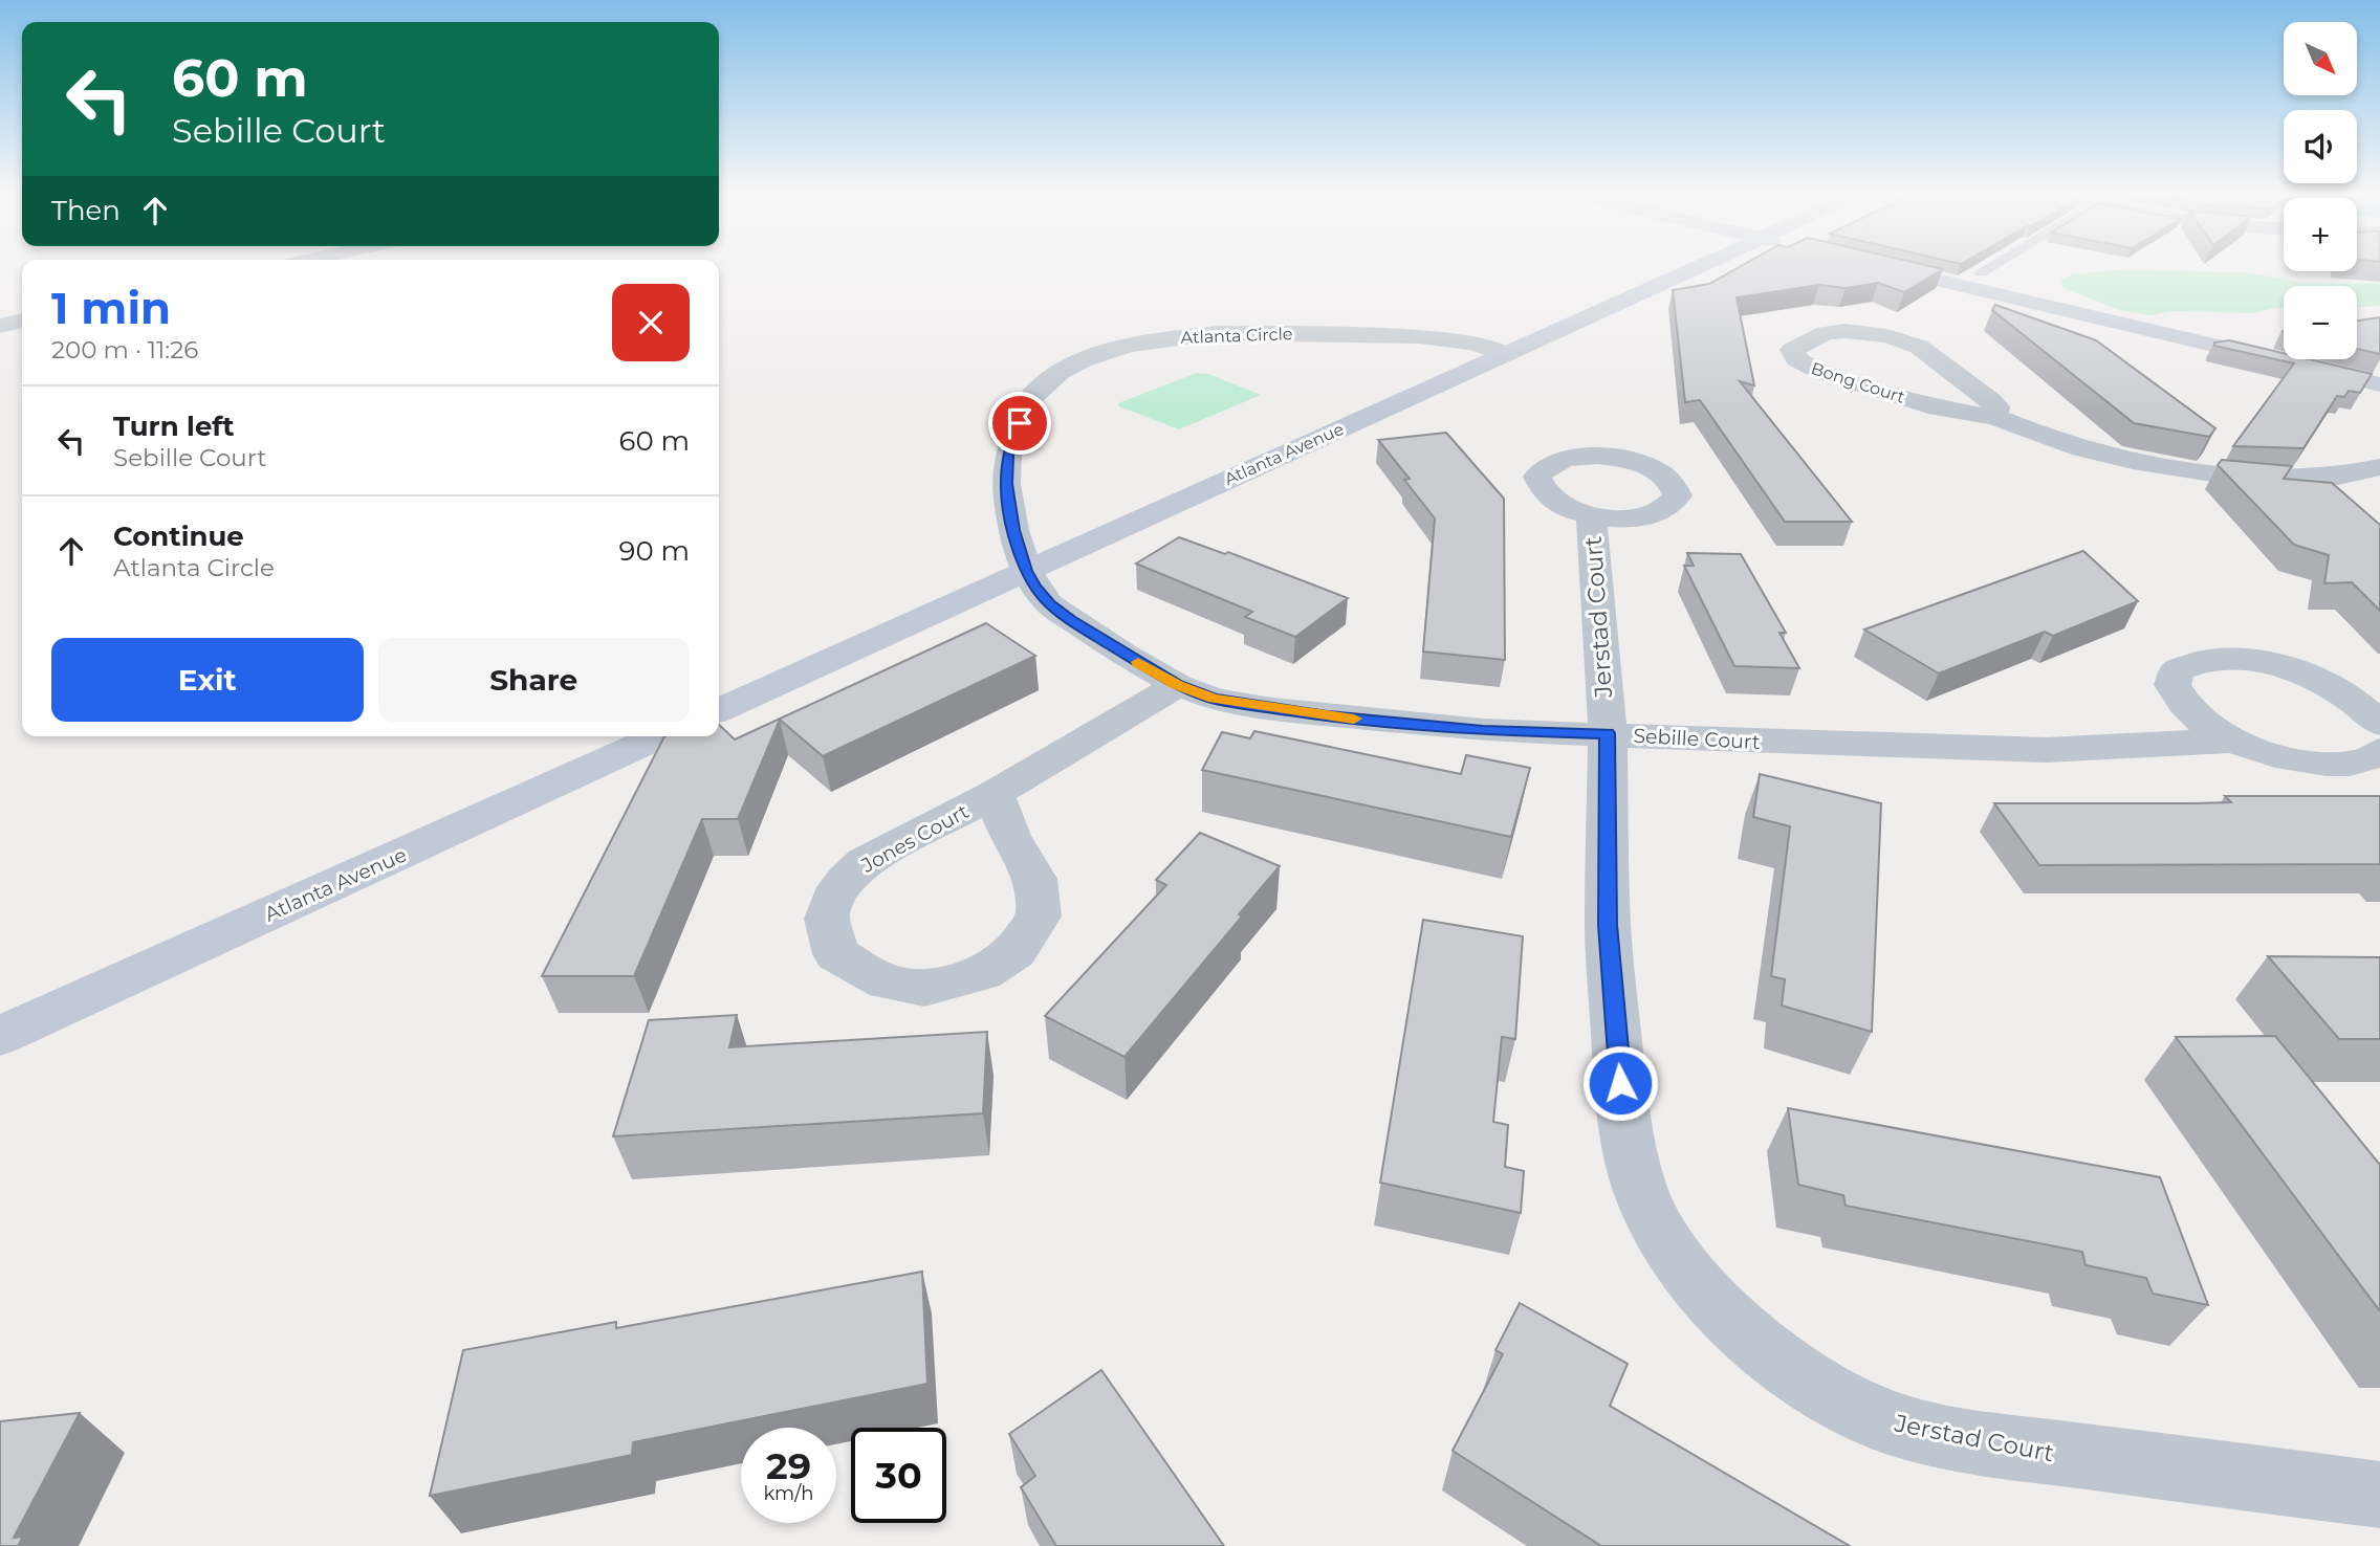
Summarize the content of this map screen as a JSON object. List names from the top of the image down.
{
  "streets": {
    "street": [
      "Atlanta Circle",
      "Bong Court",
      "Atlanta Avenue",
      "Jerstad Court",
      "Sebille Court",
      "Jones Court"
    ]
  },
  "crossings": [
    ["Atlanta Circle", "Atlanta Avenue"],
    ["Atlanta Circle", "Sebille Court"],
    ["Atlanta Avenue", "Sebille Court"],
    ["Jerstad Court", "Sebille Court"],
    ["Sebille Court", "Jones Court"]
  ],
  "north": "bottom right",
  "page": {
    "map_buttons": ["+", "−"],
    "turn": ["60 m", "Sebille Court"],
    "then": "Then",
    "heading": ["1 min", "200 m · 11:26"],
    "list": [
      {
        "name": "Turn left",
        "note": "Sebille Court",
        "value": "60 m"
      },
      {
        "name": "Continue",
        "note": "Atlanta Circle",
        "value": "90 m"
      }
    ],
    "buttons": ["Exit", "Share"],
    "speed": "29 km/h",
    "limit": "30"
  }
}
